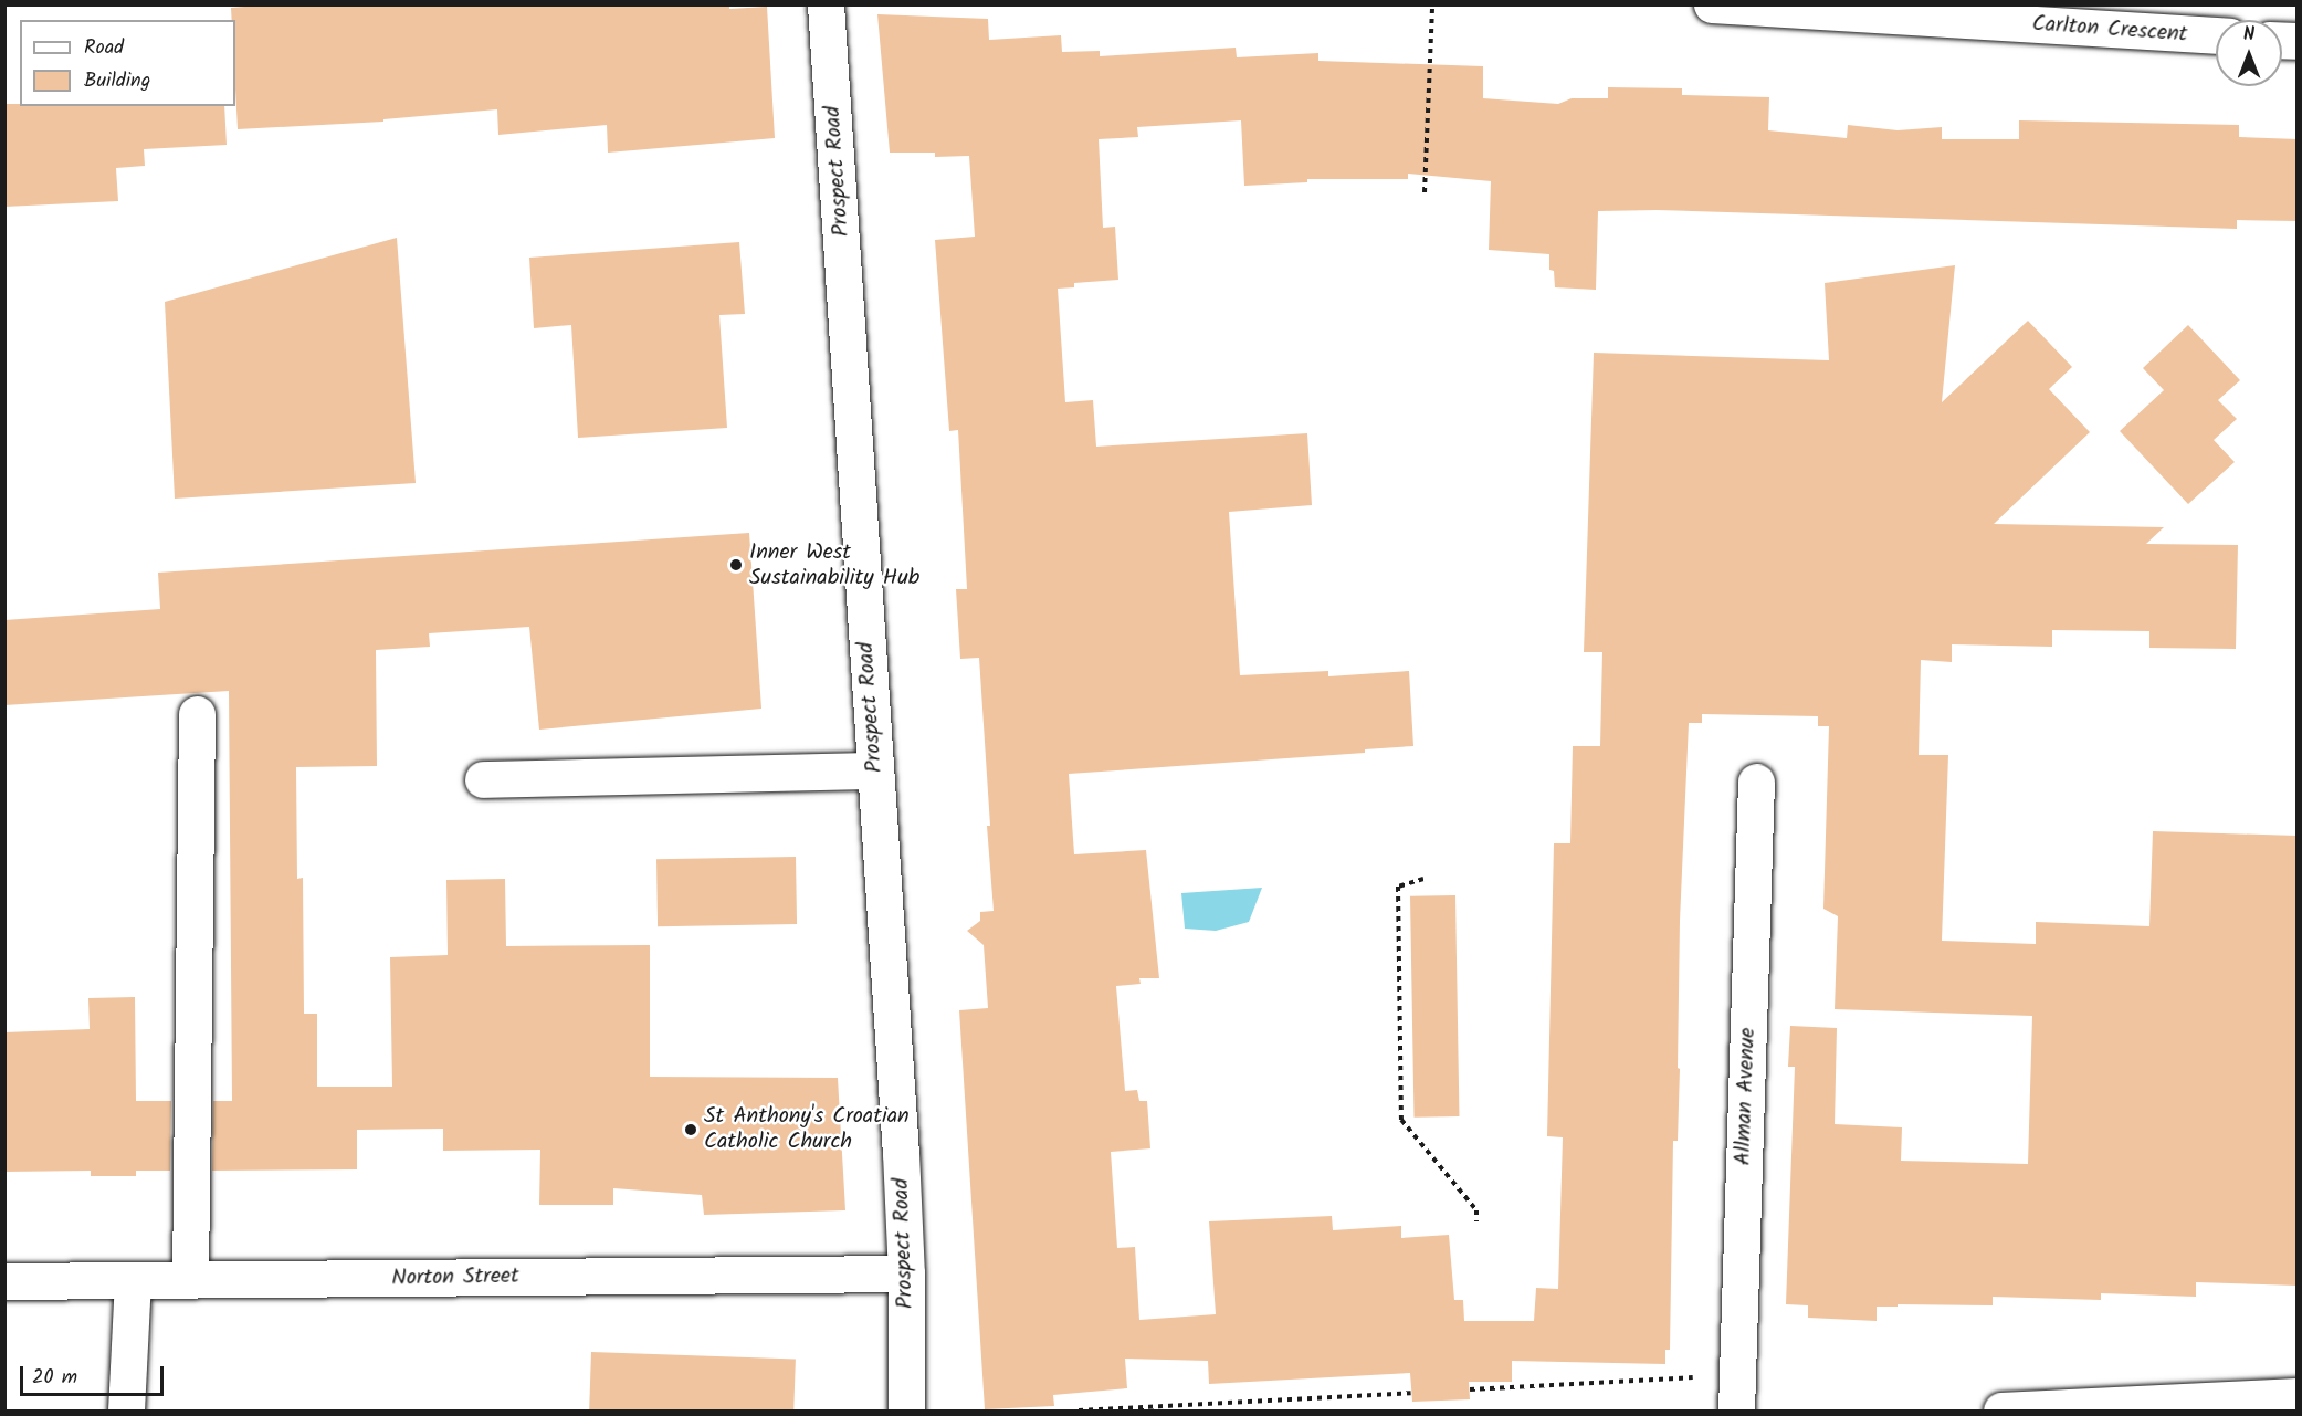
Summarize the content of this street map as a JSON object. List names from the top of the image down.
{
  "streets": {
    "street": [
      "Carlton Crescent",
      "Prospect Road",
      "Allman Avenue",
      "Norton Street"
    ]
  },
  "crossings": [
    ["Prospect Road", "Norton Street"]
  ],
  "places": ["Inner West Sustainability Hub", "St Anthony's Croatian Catholic Church"],
  "legend": ["Road", "Building"],
  "scale_bar": "20 m",
  "north": "top"
}
